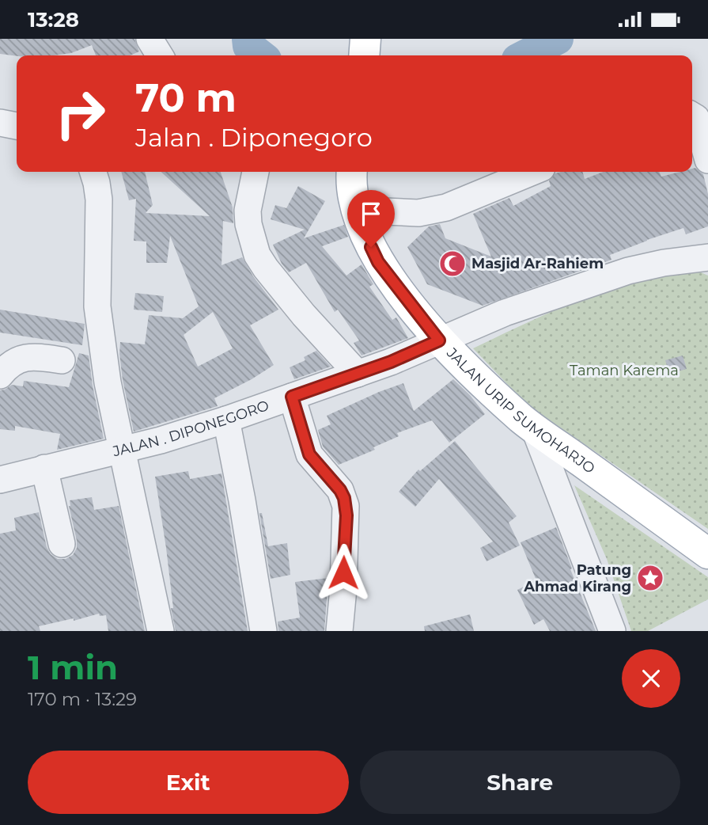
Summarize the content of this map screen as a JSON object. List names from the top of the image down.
{
  "streets": {
    "main road": ["JALAN URIP SUMOHARJO"],
    "street": ["JALAN . DIPONEGORO"]
  },
  "crossings": [
    ["JALAN URIP SUMOHARJO", "JALAN . DIPONEGORO"]
  ],
  "parks": ["Taman Karema"],
  "places": {
    "mosque": ["Masjid Ar-Rahiem"],
    "place": ["Patung Ahmad Kirang"]
  },
  "page": {
    "status": "13:28",
    "turn": ["70 m", "Jalan . Diponegoro"],
    "heading": ["1 min", "170 m · 13:29"],
    "buttons": ["Exit", "Share"]
  }
}
